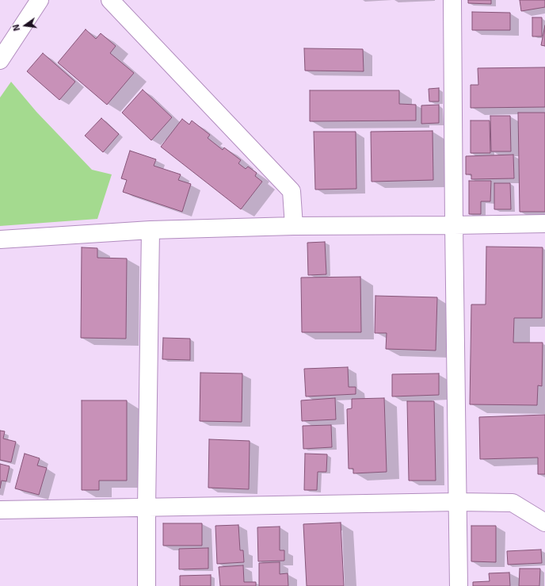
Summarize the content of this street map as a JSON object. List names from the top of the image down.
{
  "north": "left"
}
